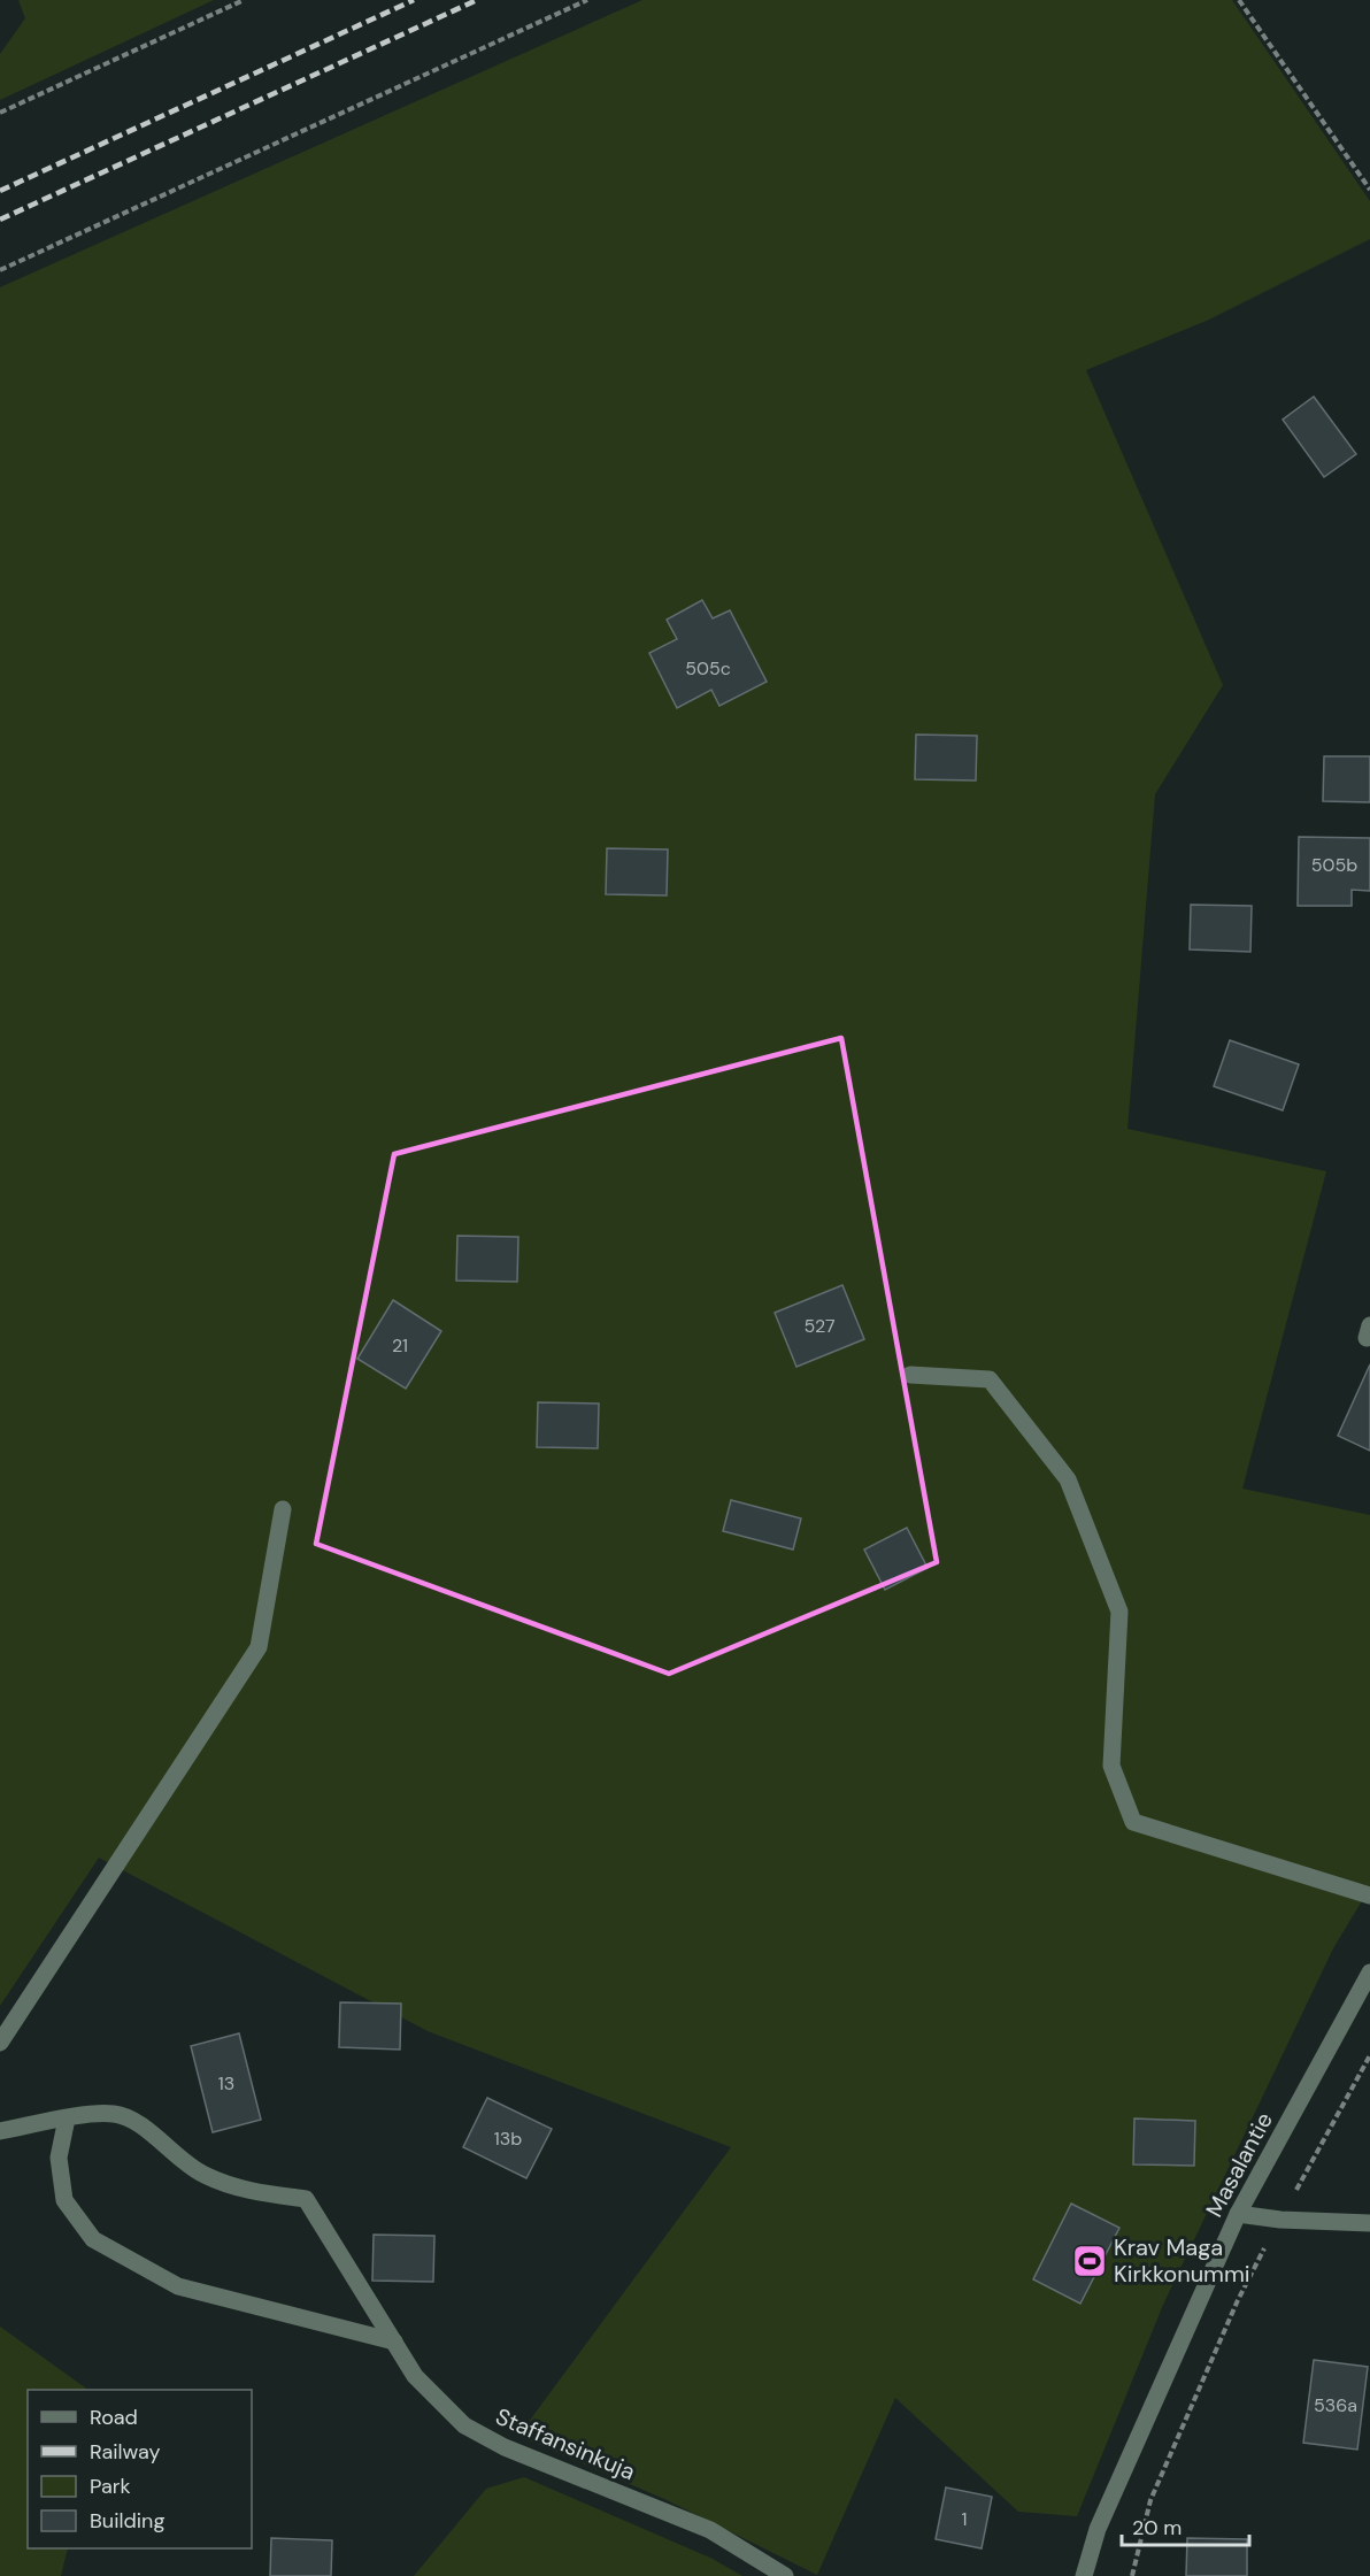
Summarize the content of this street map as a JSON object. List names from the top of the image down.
{
  "streets": {
    "street": ["Masalantie", "Staffansinkuja"]
  },
  "places": {
    "sports": ["Krav Maga Kirkkonummi"]
  },
  "house_numbers": [
    "505c",
    "505b",
    "527",
    "21",
    "13",
    "13b",
    "536a",
    "1"
  ],
  "legend": [
    "Road",
    "Railway",
    "Park",
    "Building"
  ],
  "scale_bar": "20 m"
}
